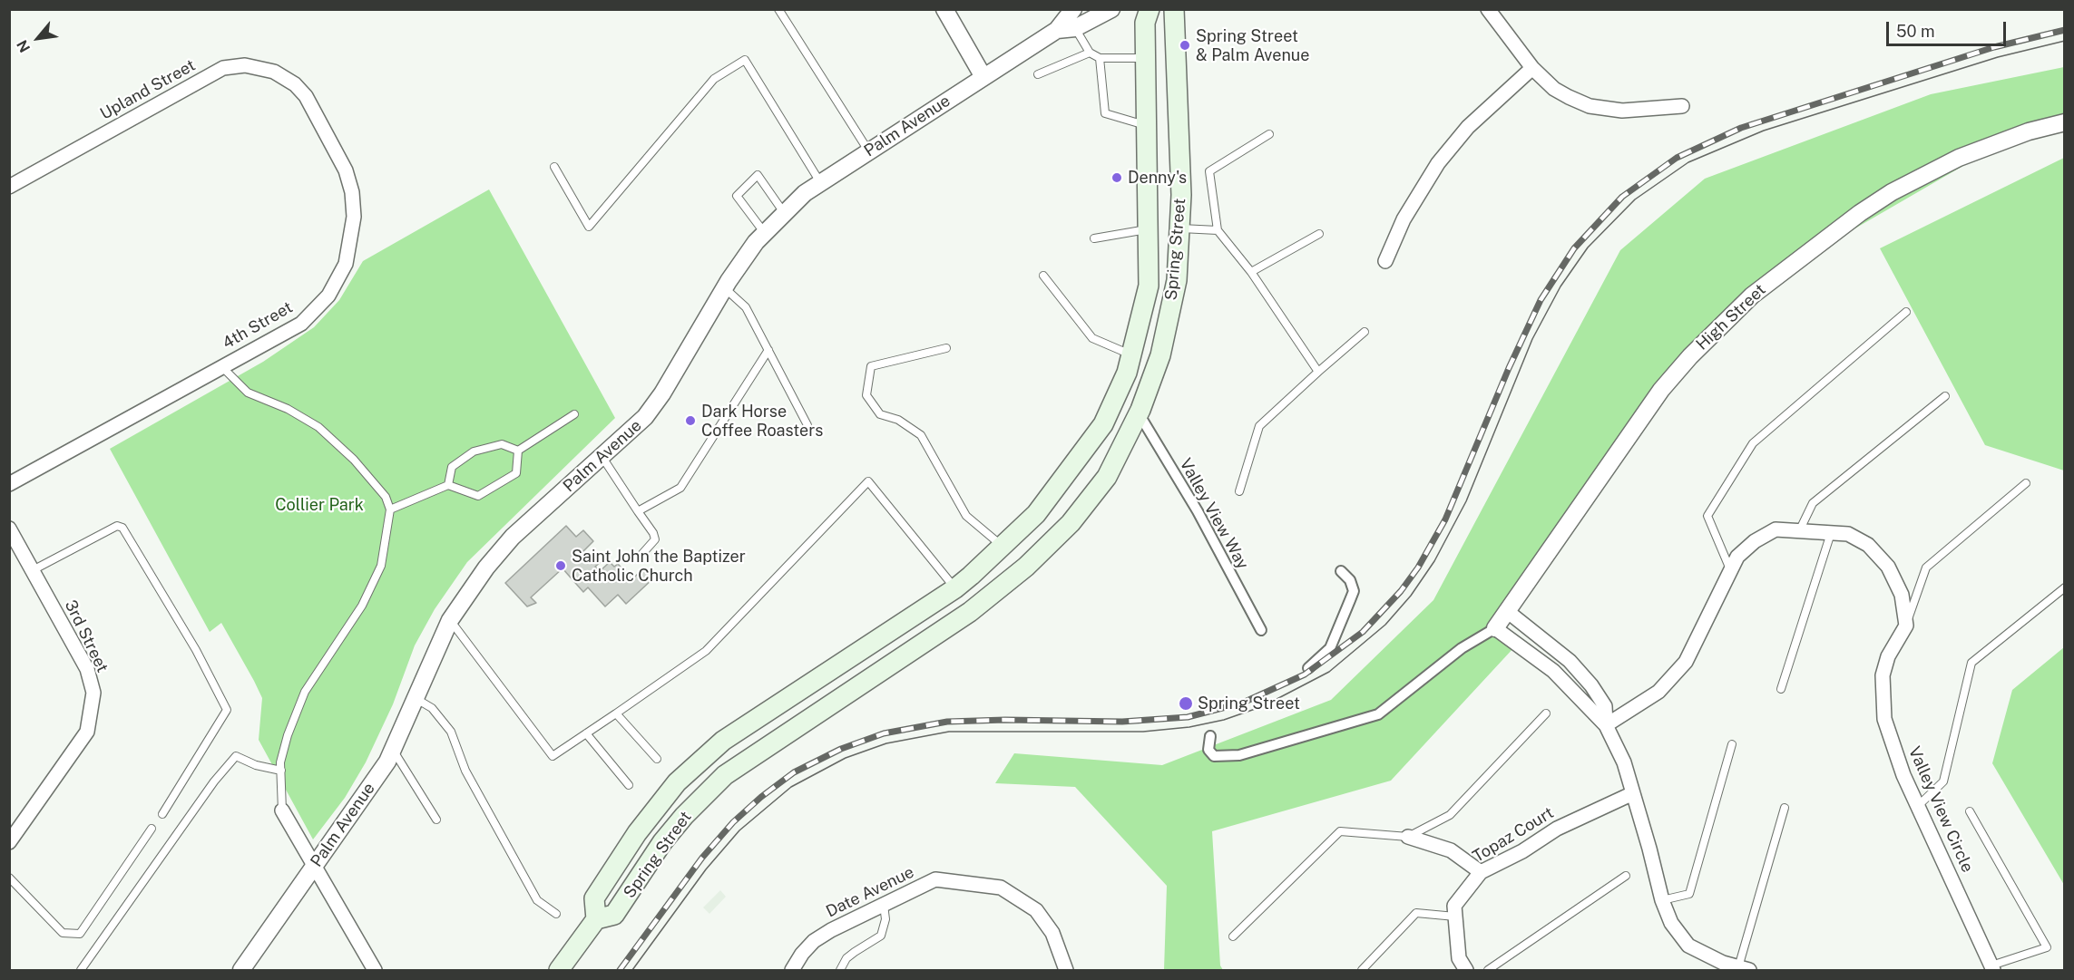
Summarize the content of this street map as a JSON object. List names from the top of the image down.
{
  "streets": {
    "main road": ["Spring Street"],
    "street": [
      "Upland Street",
      "Palm Avenue",
      "High Street",
      "4th Street",
      "Valley View Way",
      "3rd Street",
      "Valley View Circle",
      "Topaz Court",
      "Date Avenue"
    ]
  },
  "crossings": [
    ["Upland Street", "4th Street"],
    ["Spring Street", "Valley View Way"]
  ],
  "parks": ["Collier Park"],
  "places": [
    "Spring Street & Palm Avenue",
    "Denny's",
    "Dark Horse Coffee Roasters",
    "Saint John the Baptizer Catholic Church",
    "Spring Street"
  ],
  "scale_bar": "50 m",
  "north": "bottom left"
}
